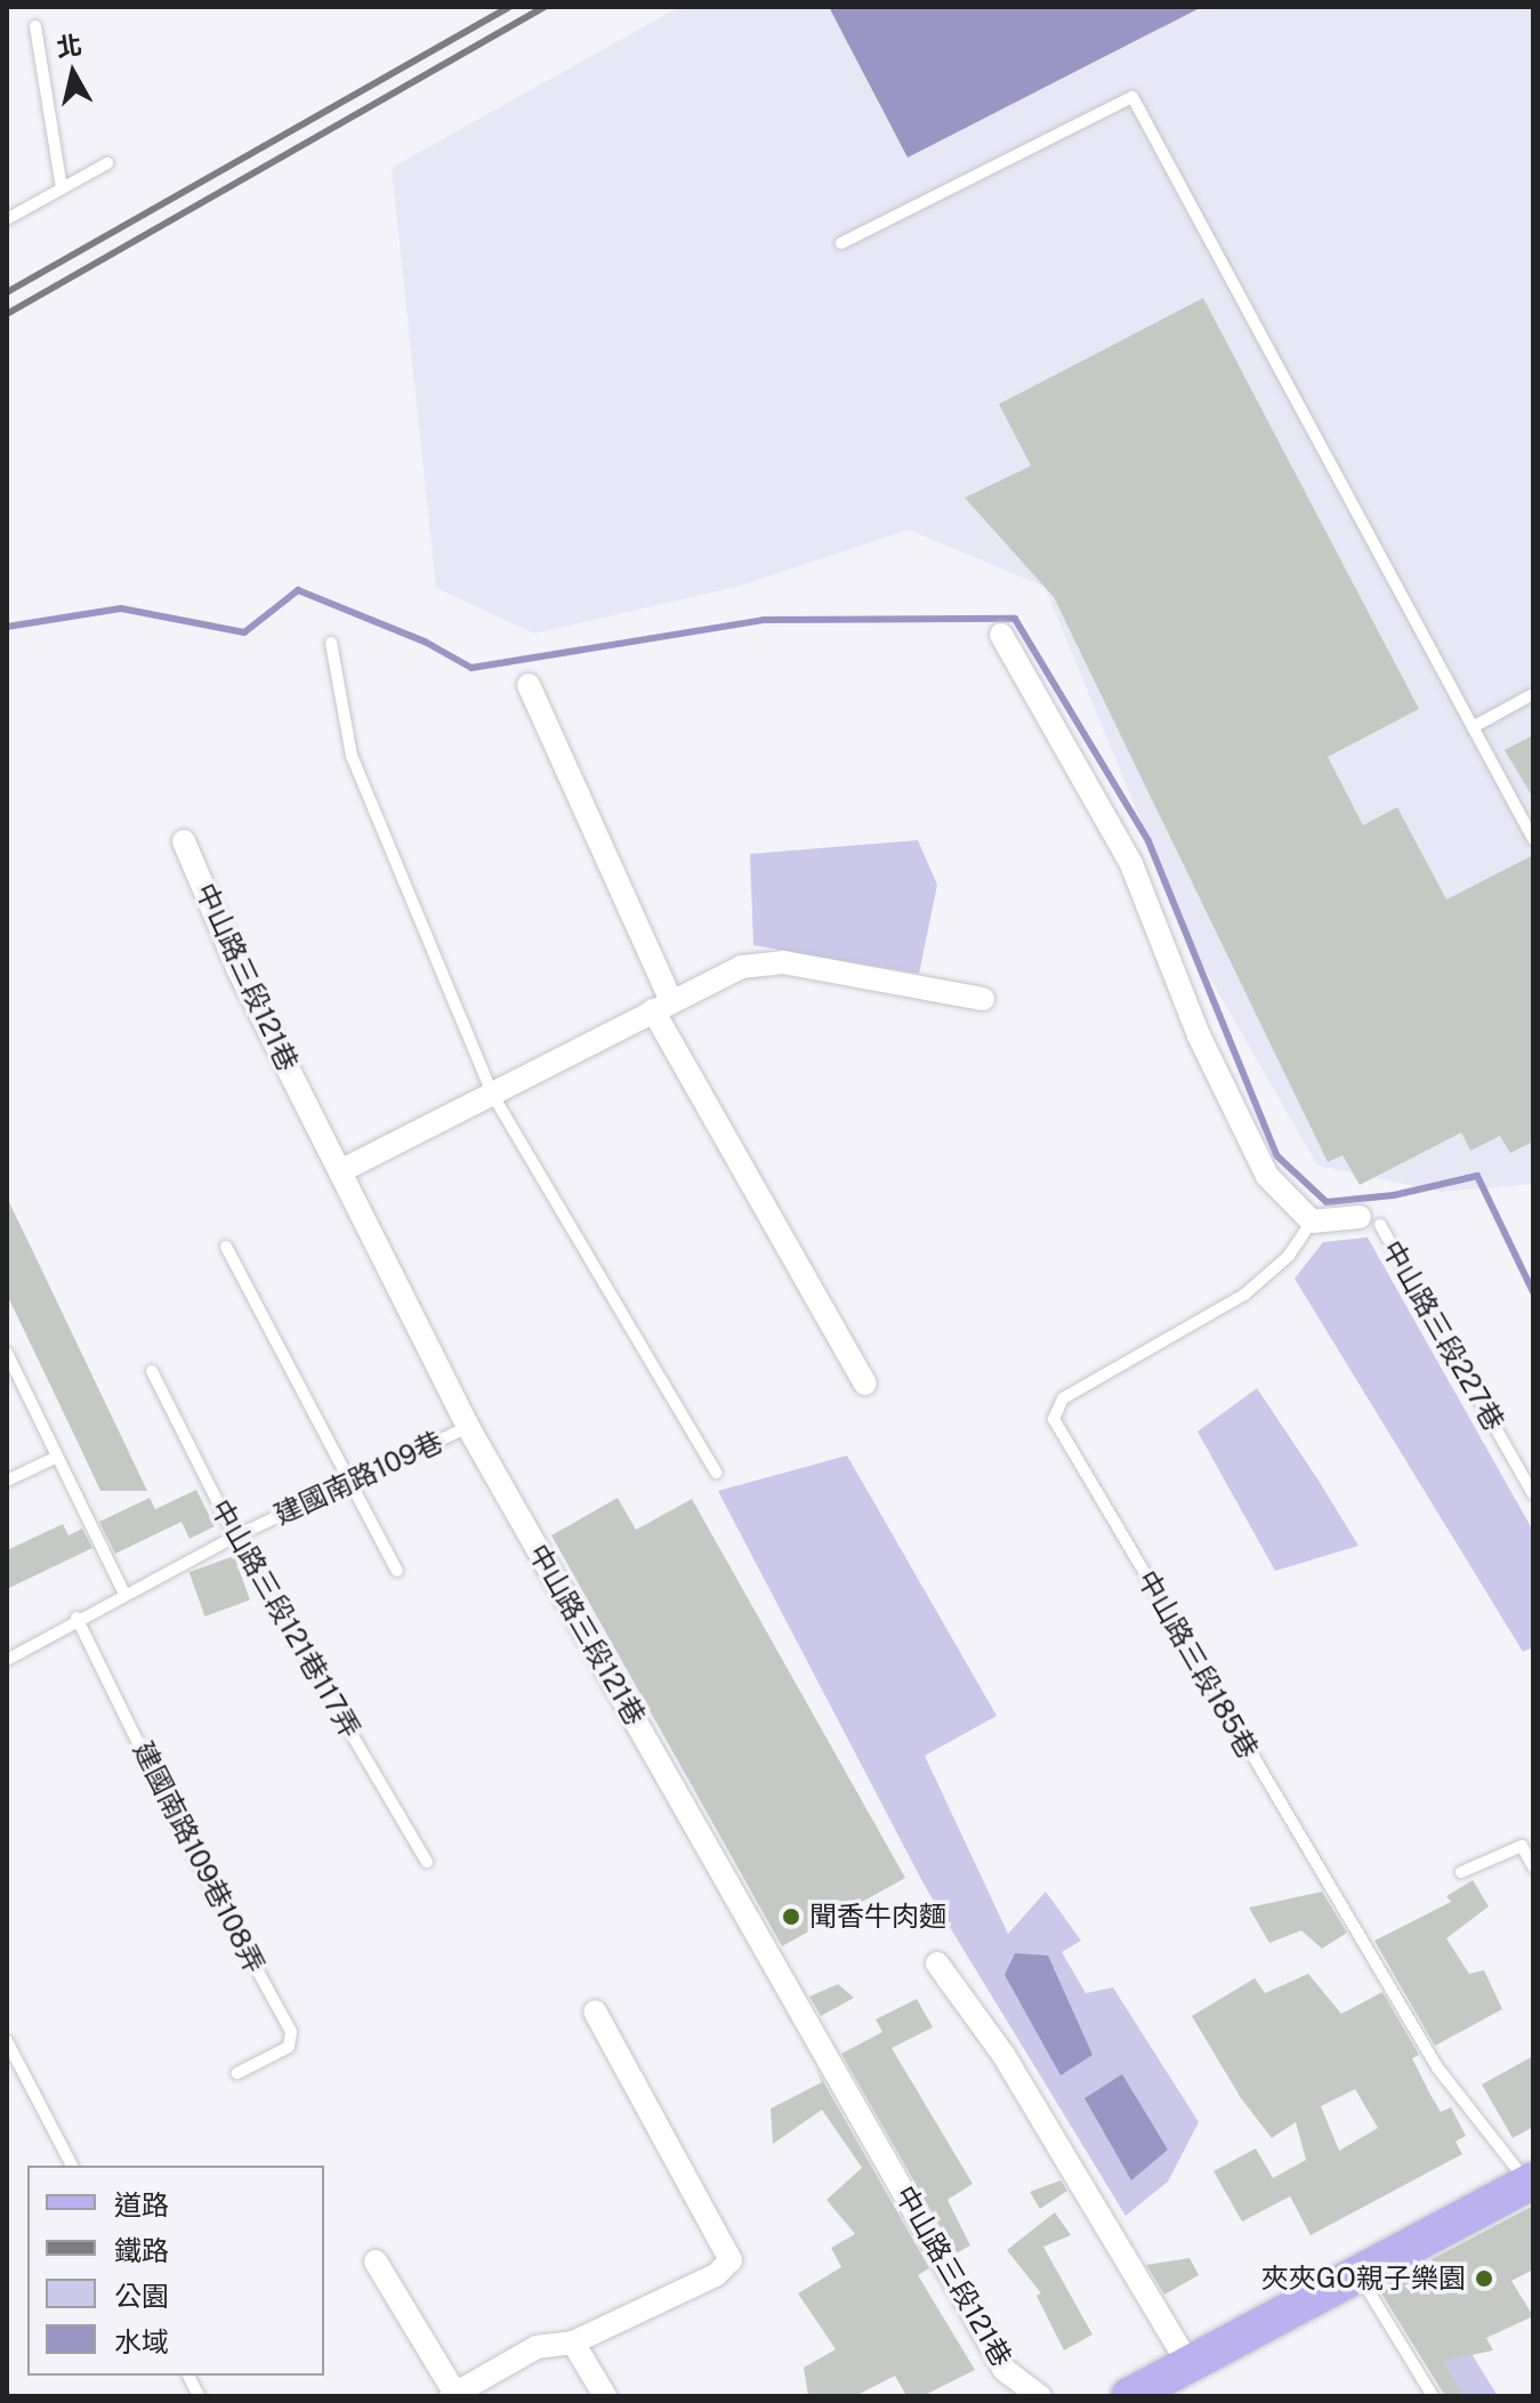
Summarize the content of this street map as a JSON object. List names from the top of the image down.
{
  "streets": {
    "street": ["中山路三段121巷"],
    "lane": [
      "中山路三段227巷",
      "建國南路109巷",
      "中山路三段121巷117弄",
      "中山路三段185巷",
      "建國南路109巷108弄"
    ]
  },
  "crossings": [
    ["中山路三段121巷", "建國南路109巷"],
    ["建國南路109巷", "中山路三段121巷117弄"],
    ["建國南路109巷", "建國南路109巷108弄"]
  ],
  "places": ["聞香牛肉麵", "夾夾GO親子樂園"],
  "legend": [
    "道路",
    "鐵路",
    "公園",
    "水域"
  ],
  "north": "top"
}
